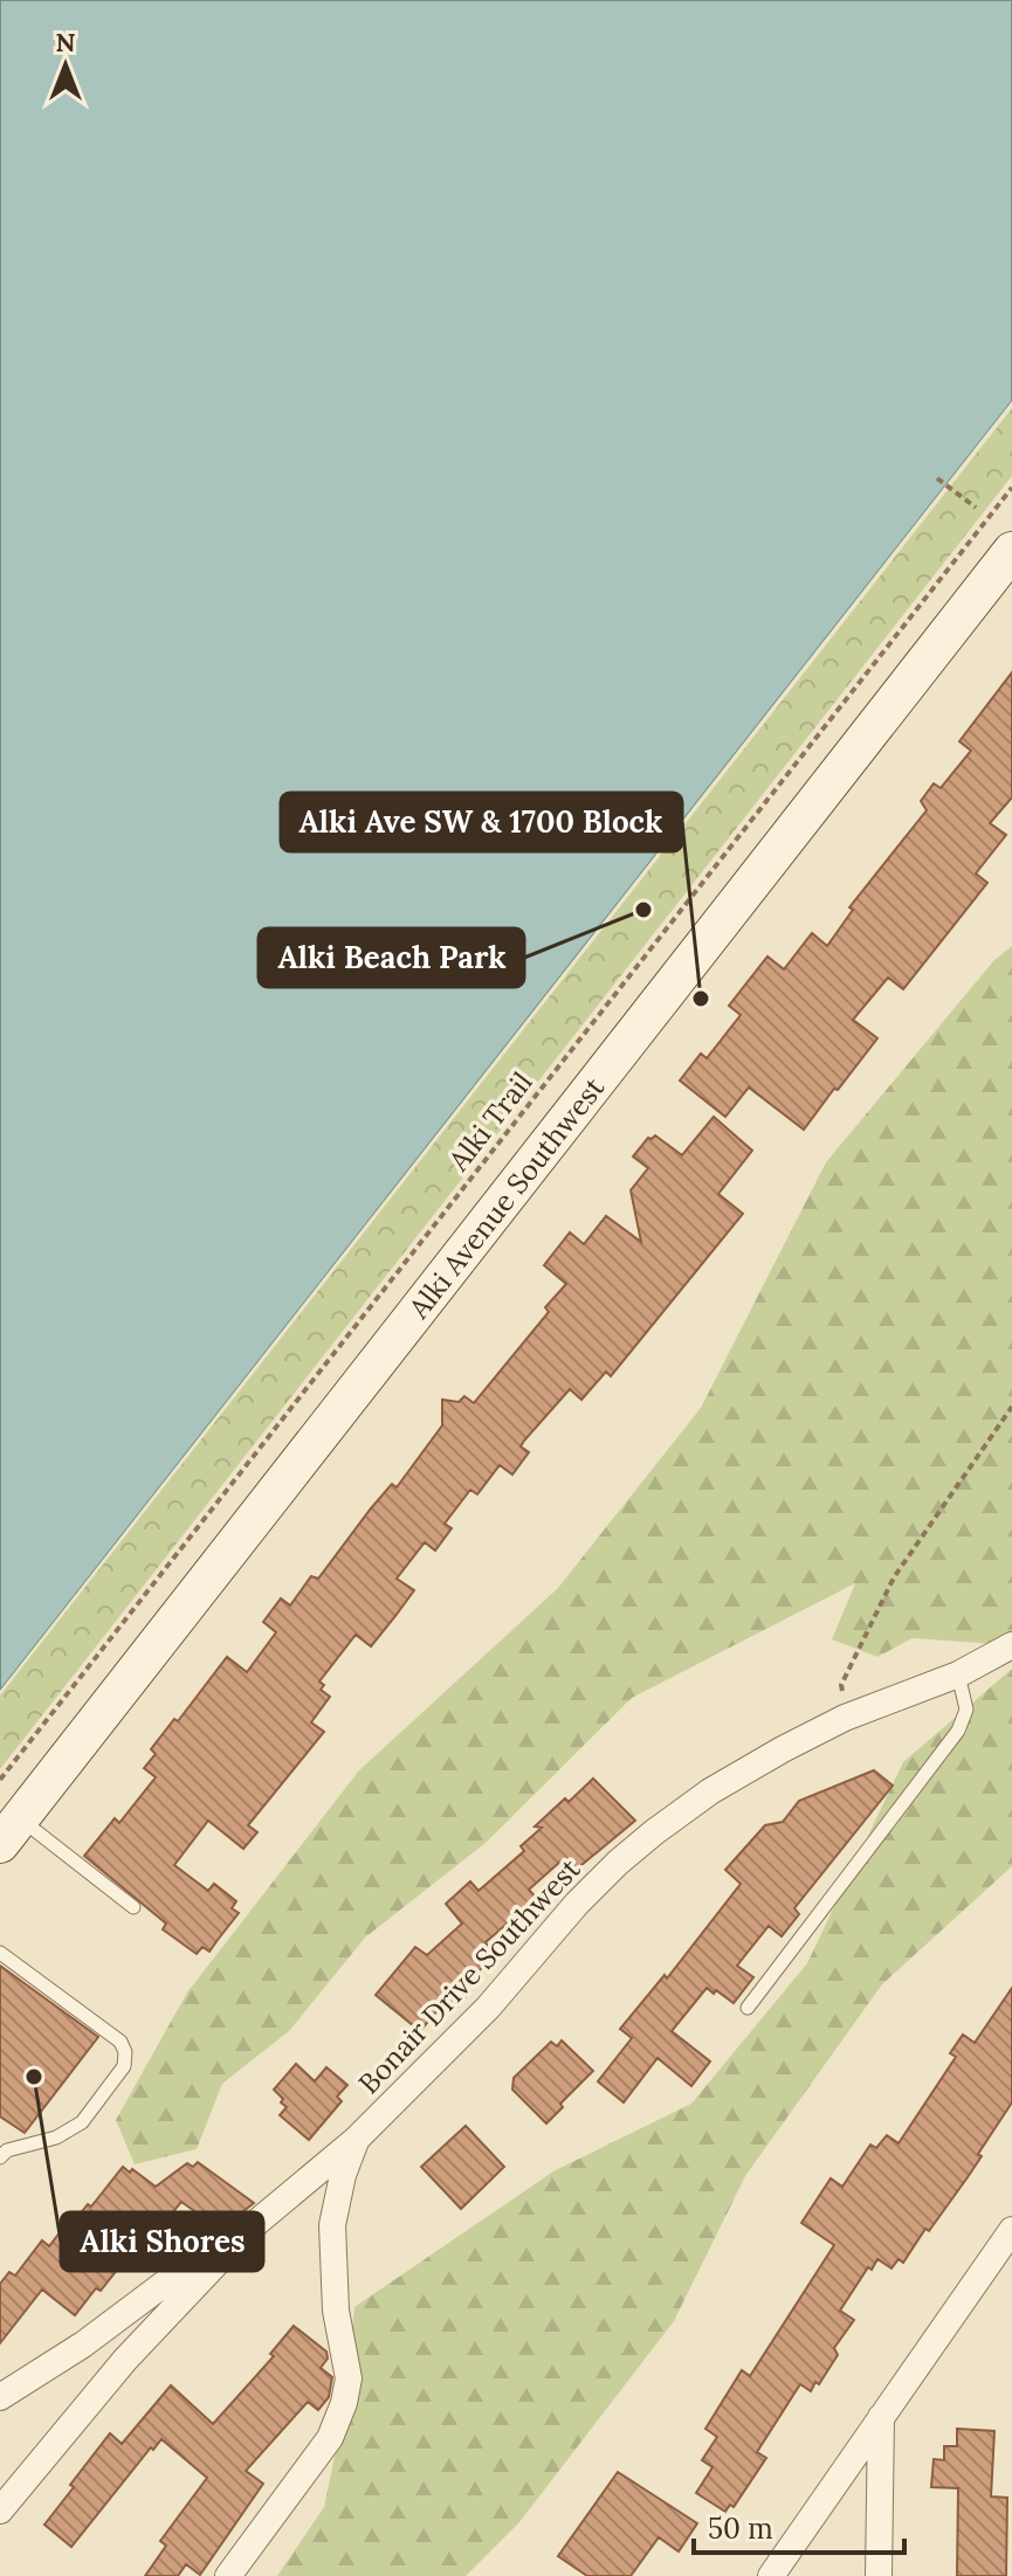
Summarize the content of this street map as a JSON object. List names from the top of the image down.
{
  "streets": {
    "main road": ["Alki Avenue Southwest"],
    "street": ["Bonair Drive Southwest"],
    "path": ["Alki Trail"]
  },
  "places": ["Alki Beach Park", "Alki Ave SW & 1700 Block", "Alki Shores"],
  "scale_bar": "50 m",
  "north": "top"
}
